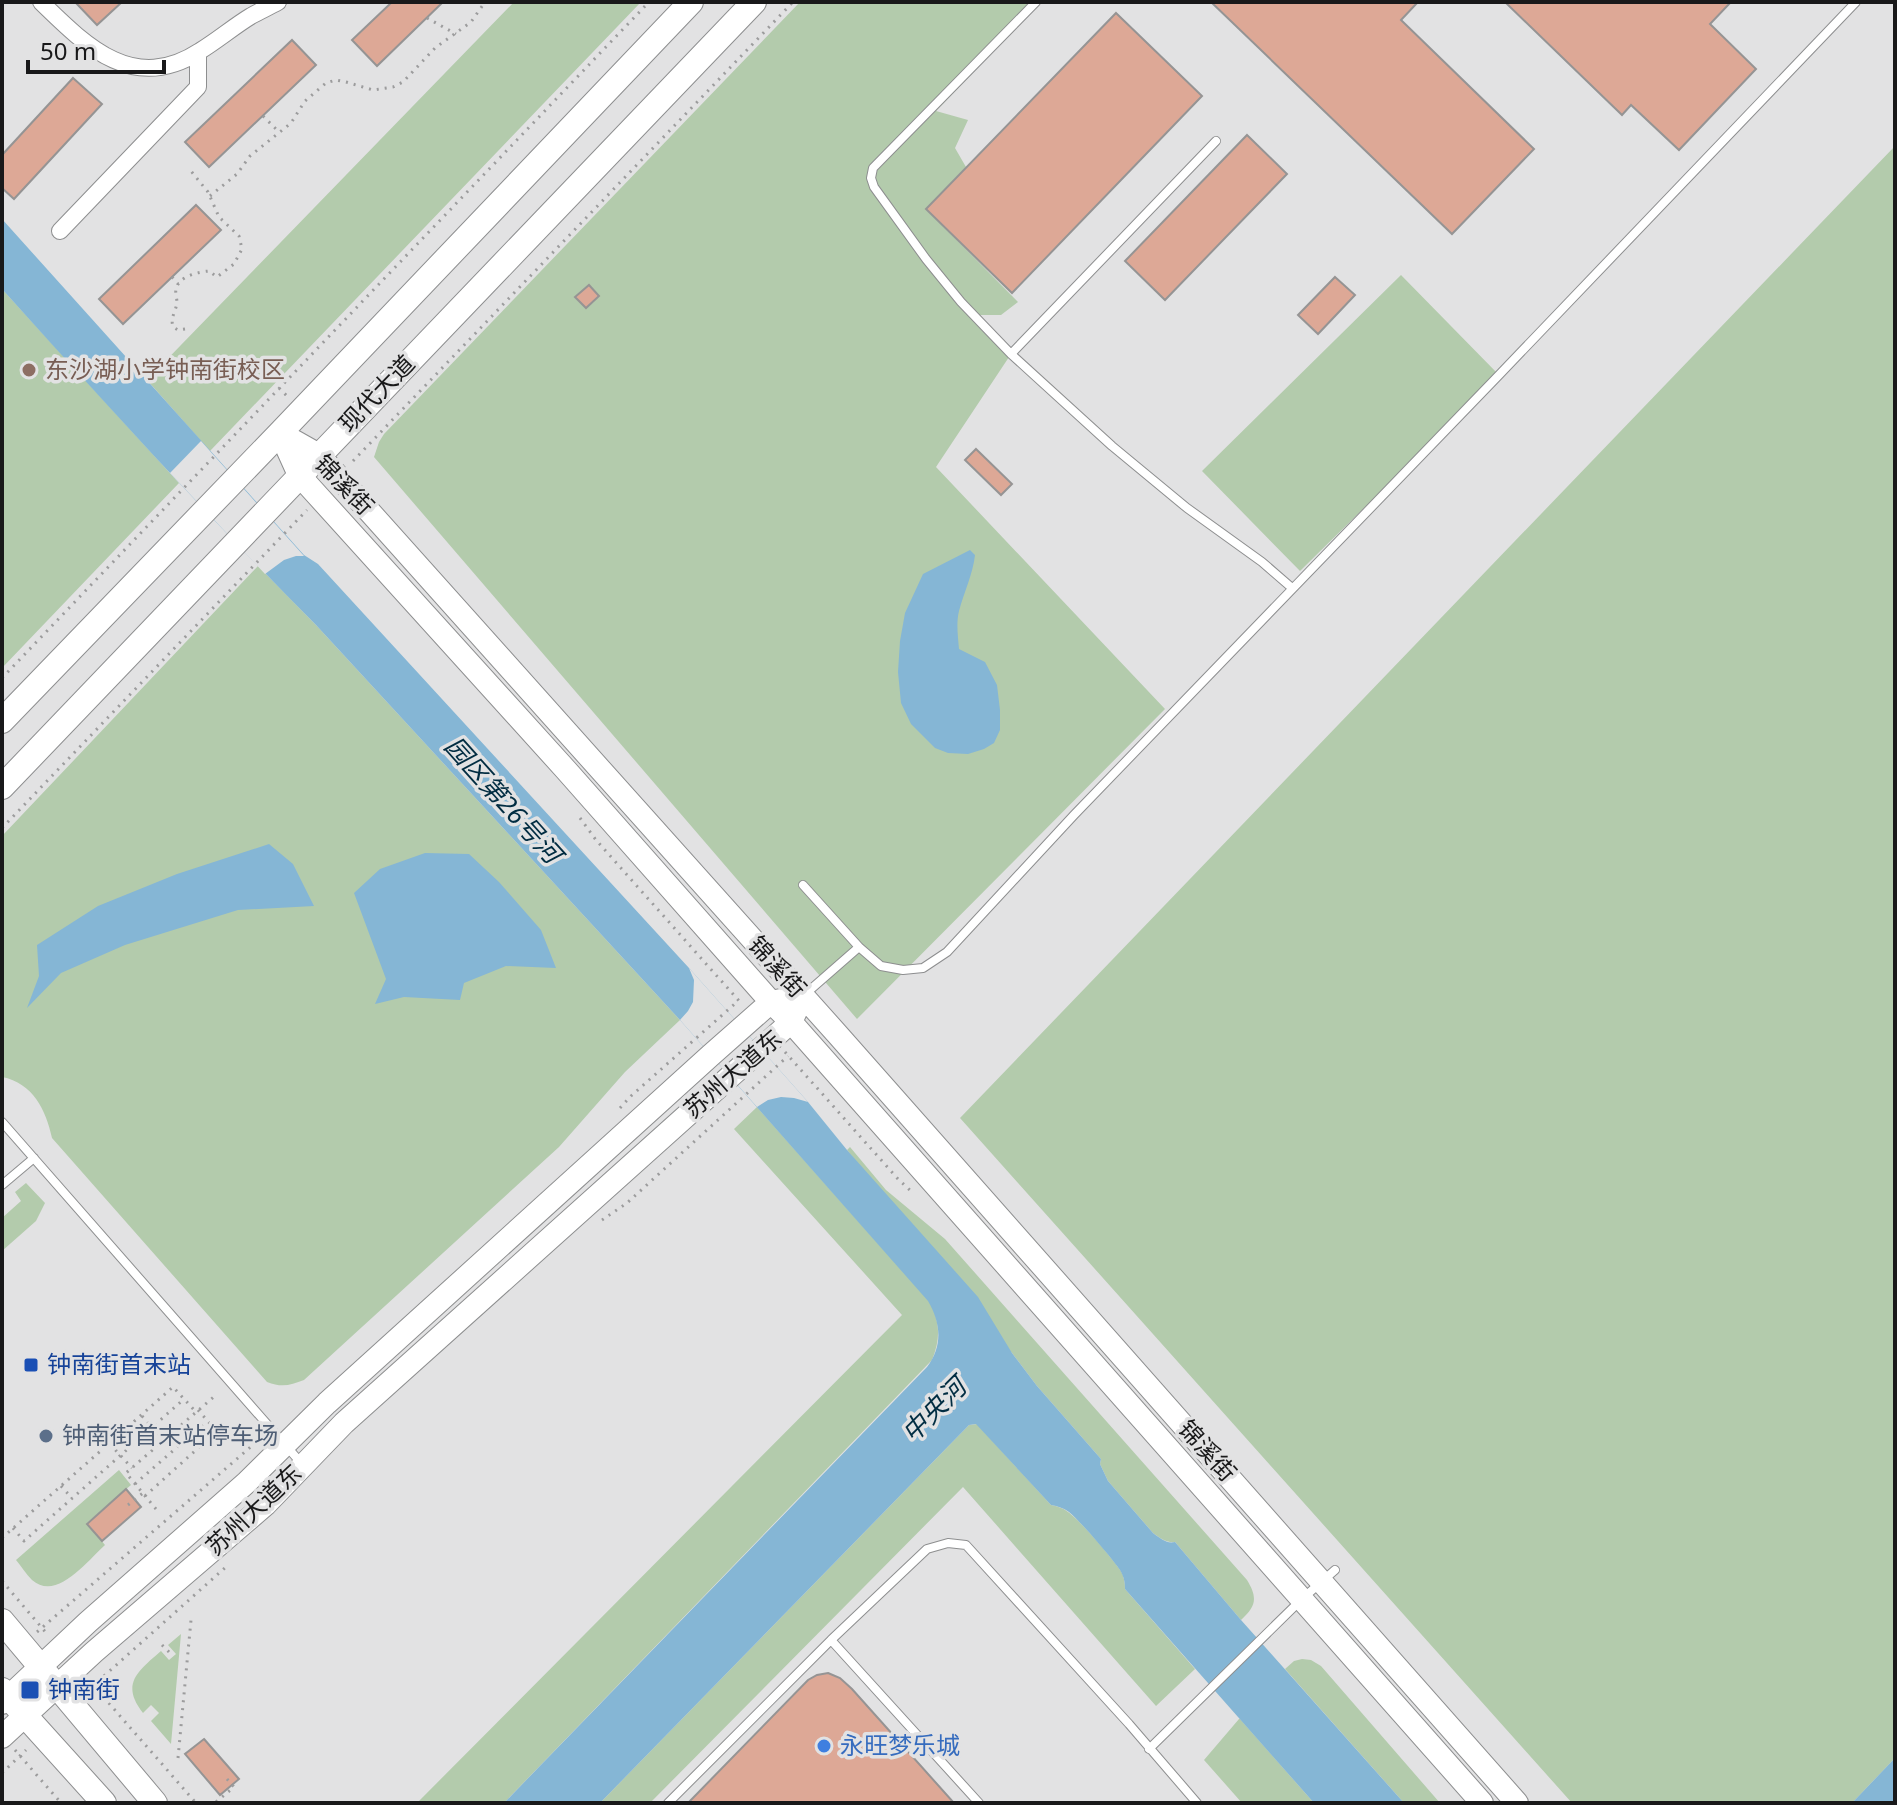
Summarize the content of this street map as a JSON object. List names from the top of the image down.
{
  "streets": {
    "main road": ["现代大道", "锦溪街", "苏州大道东"]
  },
  "crossings": [
    ["现代大道", "锦溪街"],
    ["锦溪街", "苏州大道东"]
  ],
  "water": ["园区第26号河", "中央河"],
  "places": {
    "other": ["东沙湖小学钟南街校区", "钟南街首末站停车场", "永旺梦乐城"],
    "transit": ["钟南街首末站", "钟南街"]
  },
  "scale_bar": "50 m"
}
